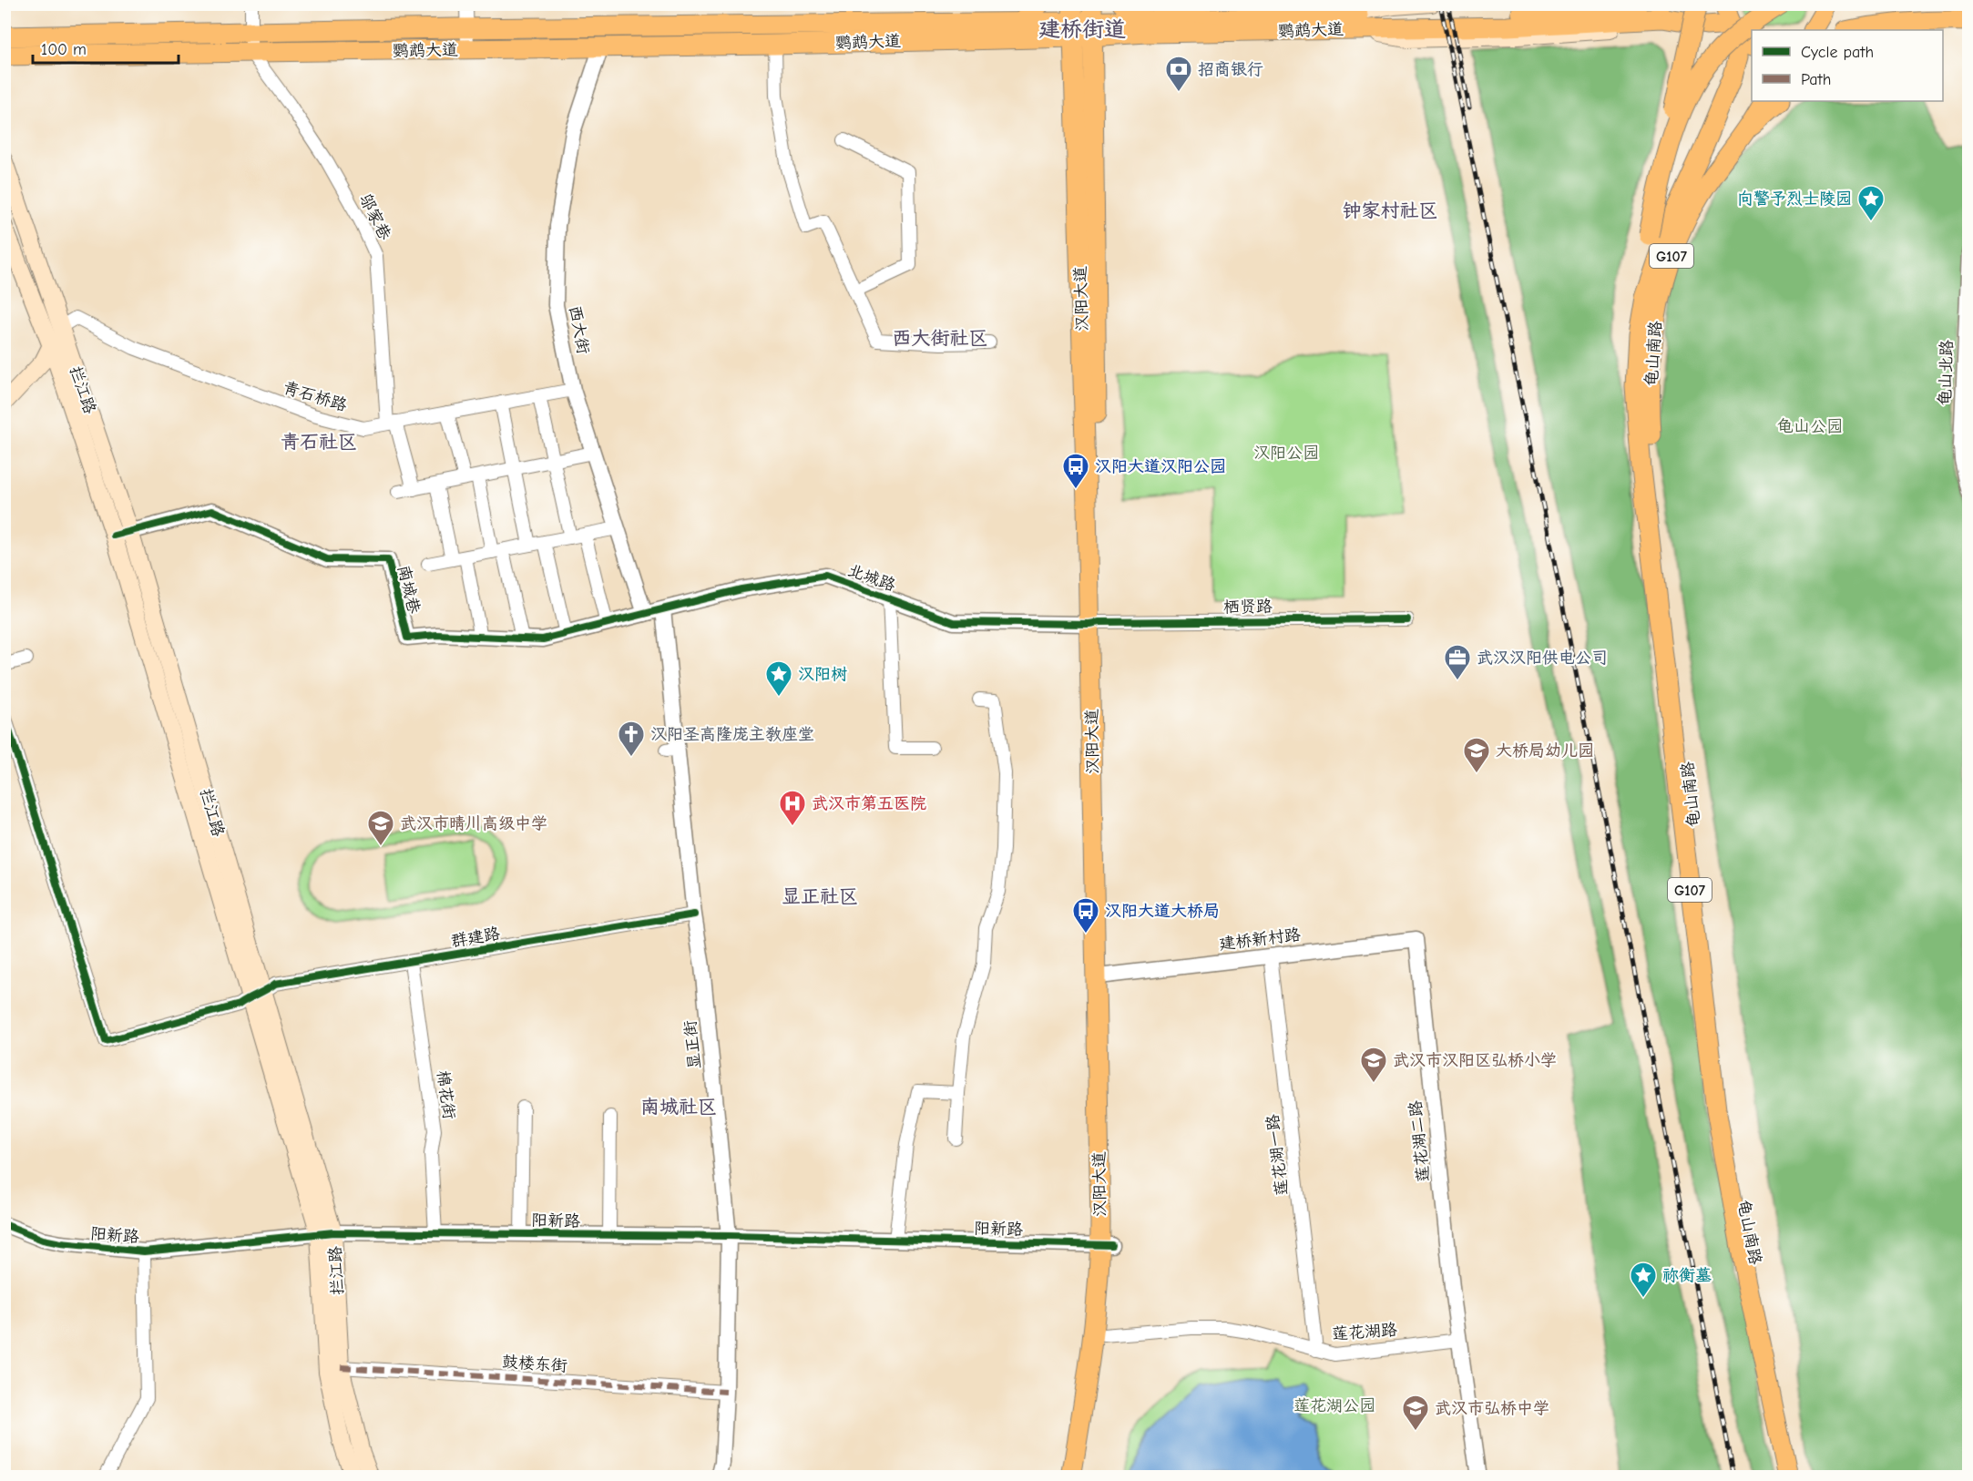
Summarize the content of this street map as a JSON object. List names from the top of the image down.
{
  "streets": {
    "main road": [
      "鹦鹉大道",
      "G107",
      "汉阳大道",
      "龟山南路",
      "拦江路"
    ],
    "street": [
      "邬家巷",
      "西大街",
      "龟山北路",
      "青石桥路",
      "北城路",
      "南城巷",
      "栖贤路",
      "群建路",
      "建桥新村路",
      "显正街",
      "棉花街",
      "莲花湖二路",
      "莲花湖一路",
      "阳新路",
      "莲花湖路",
      "鼓楼东街"
    ]
  },
  "crossings": [
    ["鹦鹉大道", "邬家巷"],
    ["鹦鹉大道", "G107"],
    ["鹦鹉大道", "汉阳大道"],
    ["鹦鹉大道", "西大街"],
    ["邬家巷", "青石桥路"],
    ["G107", "龟山南路"],
    ["汉阳大道", "北城路"],
    ["汉阳大道", "栖贤路"],
    ["汉阳大道", "建桥新村路"],
    ["汉阳大道", "阳新路"],
    ["汉阳大道", "莲花湖路"],
    ["西大街", "青石桥路"],
    ["西大街", "北城路"],
    ["西大街", "南城巷"],
    ["拦江路", "青石桥路"],
    ["拦江路", "南城巷"],
    ["拦江路", "群建路"],
    ["拦江路", "阳新路"],
    ["拦江路", "鼓楼东街"],
    ["北城路", "南城巷"],
    ["北城路", "栖贤路"],
    ["北城路", "显正街"],
    ["群建路", "显正街"],
    ["群建路", "棉花街"],
    ["建桥新村路", "莲花湖二路"],
    ["建桥新村路", "莲花湖一路"],
    ["显正街", "阳新路"],
    ["显正街", "鼓楼东街"],
    ["棉花街", "阳新路"],
    ["莲花湖二路", "莲花湖路"],
    ["莲花湖一路", "莲花湖路"]
  ],
  "districts": [
    "建桥街道",
    "钟家村社区",
    "西大街社区",
    "青石社区",
    "显正社区",
    "南城社区"
  ],
  "parks": ["龟山公园", "汉阳公园", "莲花湖公园"],
  "places": {
    "bank": ["招商银行"],
    "place": ["向警予烈士陵园", "汉阳树", "祢衡墓"],
    "bus stop": ["汉阳大道汉阳公园", "汉阳大道大桥局"],
    "office": ["武汉汉阳供电公司"],
    "church": ["汉阳圣高隆庞主教座堂"],
    "school or university": [
      "大桥局幼儿园",
      "武汉市晴川高级中学",
      "武汉市汉阳区弘桥小学",
      "武汉市弘桥中学"
    ],
    "hospital": ["武汉市第五医院"]
  },
  "legend": ["Cycle path", "Path"],
  "scale_bar": "100 m"
}
